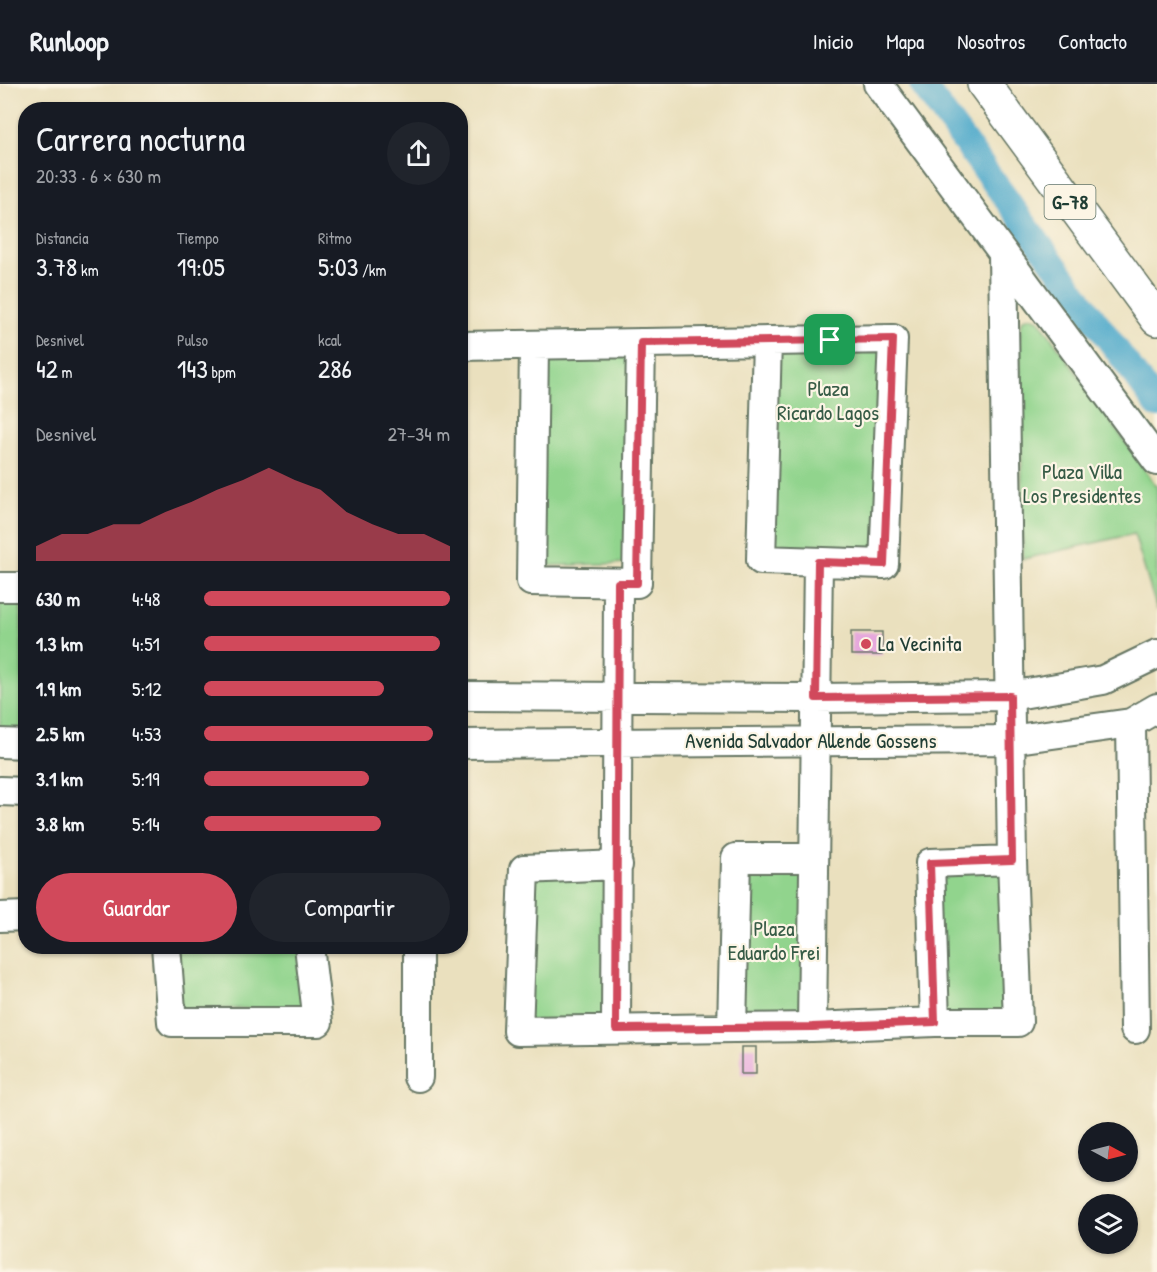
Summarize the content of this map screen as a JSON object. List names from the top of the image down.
{
  "streets": {
    "main road": ["G-78"],
    "street": ["Avenida Salvador Allende Gossens"]
  },
  "parks": ["Plaza Ricardo Lagos", "Plaza Villa Los Presidentes", "Plaza Eduardo Frei"],
  "places": ["La Vecinita"],
  "north": "right",
  "page": {
    "header": "Runloop",
    "nav": [
      "Inicio",
      "Mapa",
      "Nosotros",
      "Contacto"
    ],
    "heading": ["Carrera nocturna", "20:33 · 6 × 630 m"],
    "stats": [
      ["Distancia", "3.78 km"],
      ["Tiempo", "19:05"],
      ["Ritmo", "5:03 /km"],
      ["Desnivel", "42 m"],
      ["Pulso", "143 bpm"],
      ["kcal", "286"]
    ],
    "chart": ["Desnivel", "27–34 m"],
    "list": [
      {
        "name": "630 m",
        "note": "4:48"
      },
      {
        "name": "1.3 km",
        "note": "4:51"
      },
      {
        "name": "1.9 km",
        "note": "5:12"
      },
      {
        "name": "2.5 km",
        "note": "4:53"
      },
      {
        "name": "3.1 km",
        "note": "5:19"
      },
      {
        "name": "3.8 km",
        "note": "5:14"
      }
    ],
    "buttons": ["Guardar", "Compartir"]
  }
}
